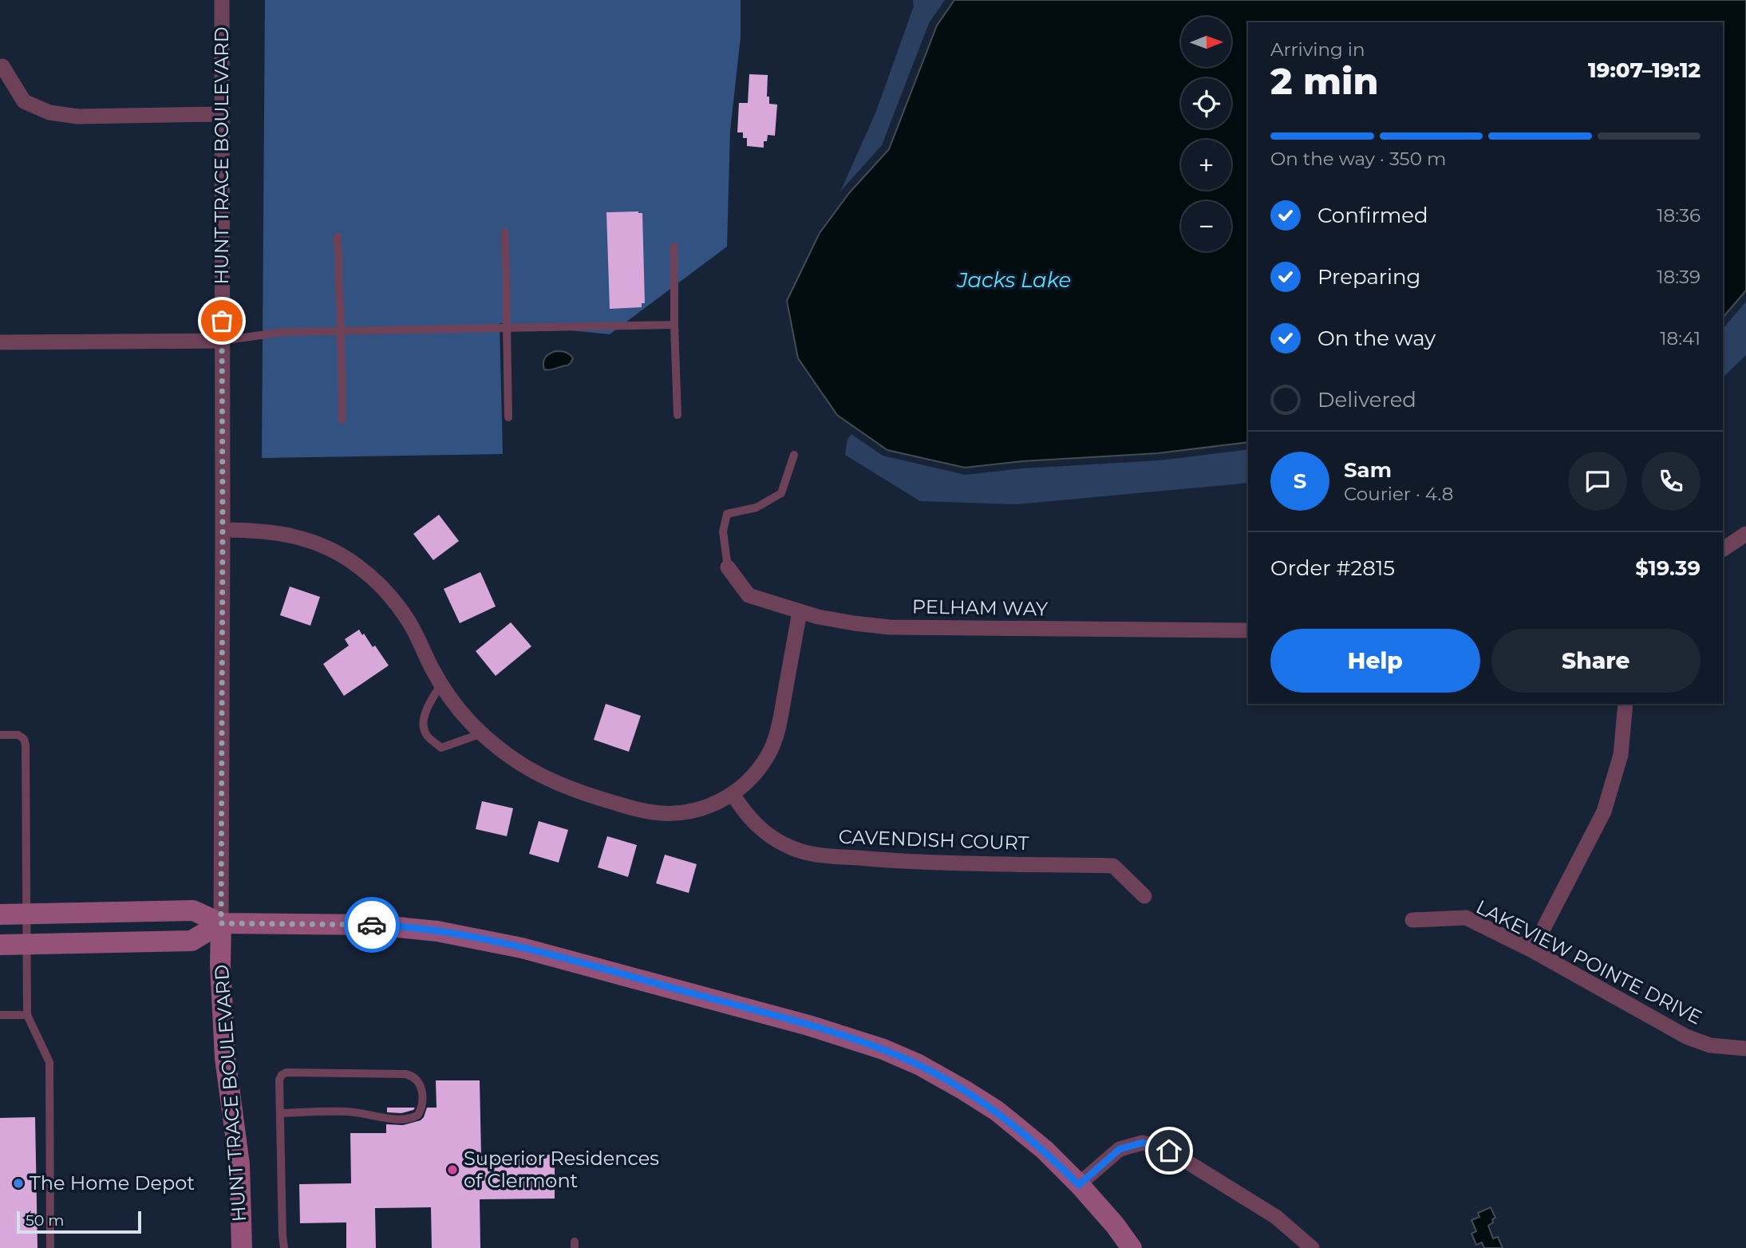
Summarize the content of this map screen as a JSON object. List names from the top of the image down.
{
  "streets": {
    "street": [
      "HUNT TRACE BOULEVARD",
      "PELHAM WAY",
      "CAVENDISH COURT",
      "LAKEVIEW POINTE DRIVE"
    ]
  },
  "water": ["Jacks Lake"],
  "places": ["Superior Residences of Clermont", "The Home Depot"],
  "scale_bar": "50 m",
  "north": "right",
  "page": {
    "map_buttons": ["+", "−"],
    "heading": ["2 min", "Arriving in", "19:07–19:12"],
    "panel": [
      "Sam",
      "Courier · 4.8",
      "Order #2815",
      "$19.39"
    ],
    "bar": "On the way · 350 m",
    "list": [
      ["Confirmed", "18:36"],
      ["Preparing", "18:39"],
      ["On the way", "18:41"],
      "Delivered"
    ],
    "round": "S",
    "buttons": ["Help", "Share"],
    "scale": "50 m"
  }
}
